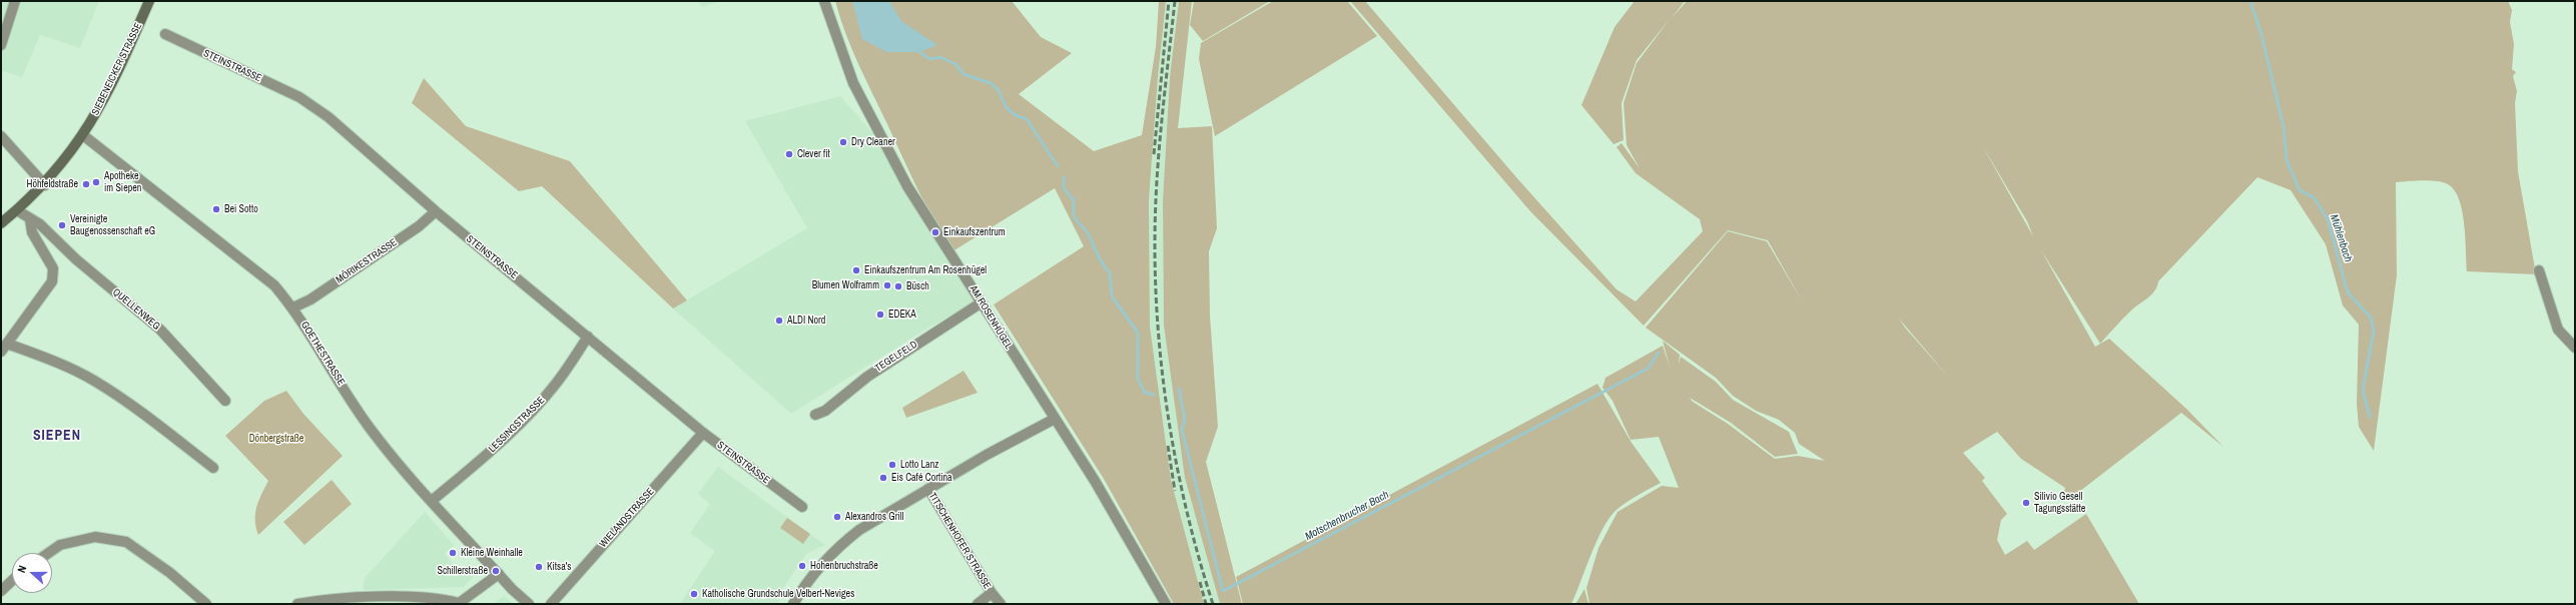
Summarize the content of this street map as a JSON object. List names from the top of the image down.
{
  "streets": {
    "main road": ["SIEBENEICKER STRASSE"],
    "street": [
      "STEINSTRASSE",
      "MÖRIKESTRASSE",
      "QUELLENWEG",
      "AM ROSENHÜGEL",
      "GOETHESTRASSE",
      "TEGELFELD",
      "LESSINGSTRASSE",
      "WIELANDSTRASSE",
      "TITSCHENHOFER STRASSE"
    ]
  },
  "crossings": [
    ["STEINSTRASSE", "MÖRIKESTRASSE"],
    ["STEINSTRASSE", "LESSINGSTRASSE"],
    ["STEINSTRASSE", "WIELANDSTRASSE"],
    ["SIEBENEICKER STRASSE", "GOETHESTRASSE"],
    ["MÖRIKESTRASSE", "GOETHESTRASSE"],
    ["AM ROSENHÜGEL", "TEGELFELD"],
    ["GOETHESTRASSE", "LESSINGSTRASSE"]
  ],
  "districts": ["SIEPEN"],
  "water": ["Mühlenbach", "Motschenbrucher Bach"],
  "parks": ["Dönbergstraße"],
  "places": [
    "Dry Cleaner",
    "Clever fit",
    "Apotheke im Siepen",
    "Höhfeldstraße",
    "Bei Sotto",
    "Vereinigte Baugenossenschaft eG",
    "Einkaufszentrum",
    "Einkaufszentrum Am Rosenhügel",
    "Blumen Wolframm",
    "Büsch",
    "EDEKA",
    "ALDI Nord",
    "Lotto Lanz",
    "Eis Café Cortina",
    "Silivio Gesell Tagungsstätte",
    "Alexandros Grill",
    "Kleine Weinhalle",
    "Hohenbruchstraße",
    "Kitsa's",
    "Schillerstraße",
    "Katholische Grundschule Velbert-Neviges"
  ],
  "north": "left"
}
